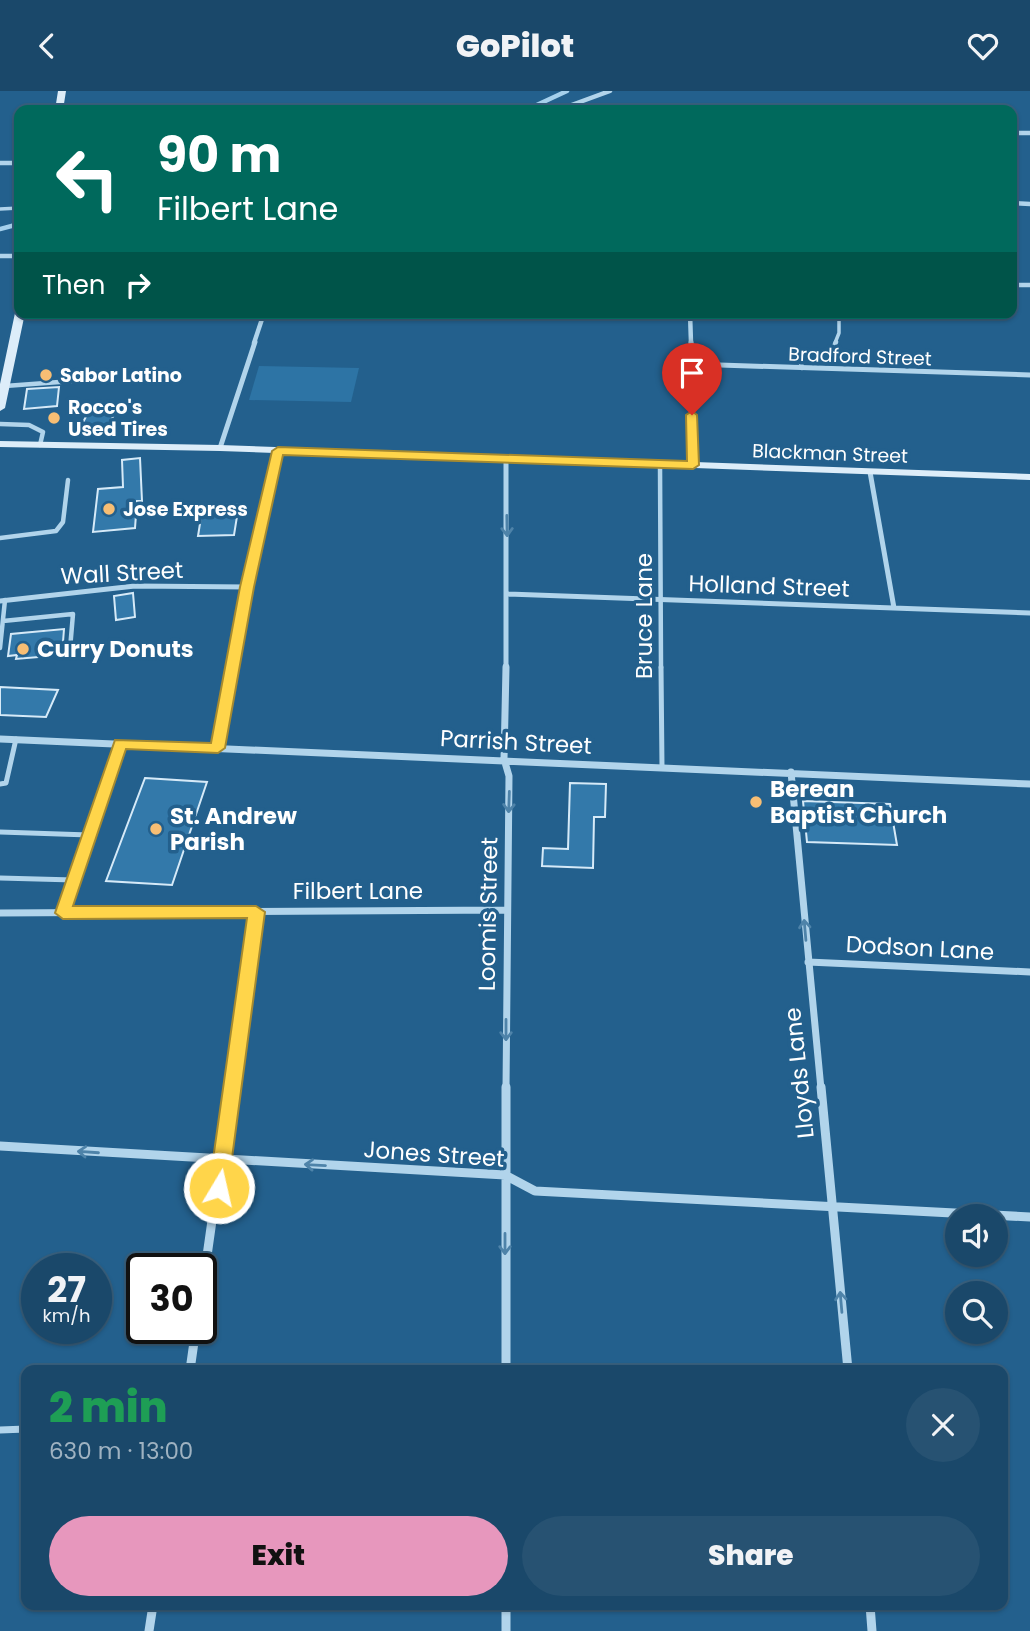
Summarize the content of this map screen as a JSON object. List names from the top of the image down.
{
  "streets": {
    "main road": ["Blackman Street"],
    "street": [
      "Bradford Street",
      "Wall Street",
      "Holland Street",
      "Parrish Street",
      "Filbert Lane",
      "Loomis Street",
      "Dodson Lane",
      "Lloyds Lane",
      "Jones Street"
    ],
    "lane": ["Bruce Lane"]
  },
  "crossings": [
    ["Blackman Street", "Bruce Lane"],
    ["Blackman Street", "Loomis Street"],
    ["Holland Street", "Bruce Lane"],
    ["Holland Street", "Loomis Street"],
    ["Bruce Lane", "Parrish Street"],
    ["Parrish Street", "Loomis Street"],
    ["Parrish Street", "Lloyds Lane"],
    ["Filbert Lane", "Loomis Street"],
    ["Loomis Street", "Jones Street"],
    ["Dodson Lane", "Lloyds Lane"],
    ["Lloyds Lane", "Jones Street"]
  ],
  "one_way": ["Loomis Street", "Lloyds Lane", "Jones Street"],
  "places": [
    "Sabor Latino",
    "Rocco's Used Tires",
    "Jose Express",
    "Curry Donuts",
    "Berean Baptist Church",
    "St. Andrew Parish"
  ],
  "page": {
    "header": "GoPilot",
    "turn": ["90 m", "Filbert Lane"],
    "then": "Then",
    "speed": "27 km/h",
    "limit": "30",
    "heading": ["2 min", "630 m · 13:00"],
    "buttons": ["Exit", "Share"]
  }
}
